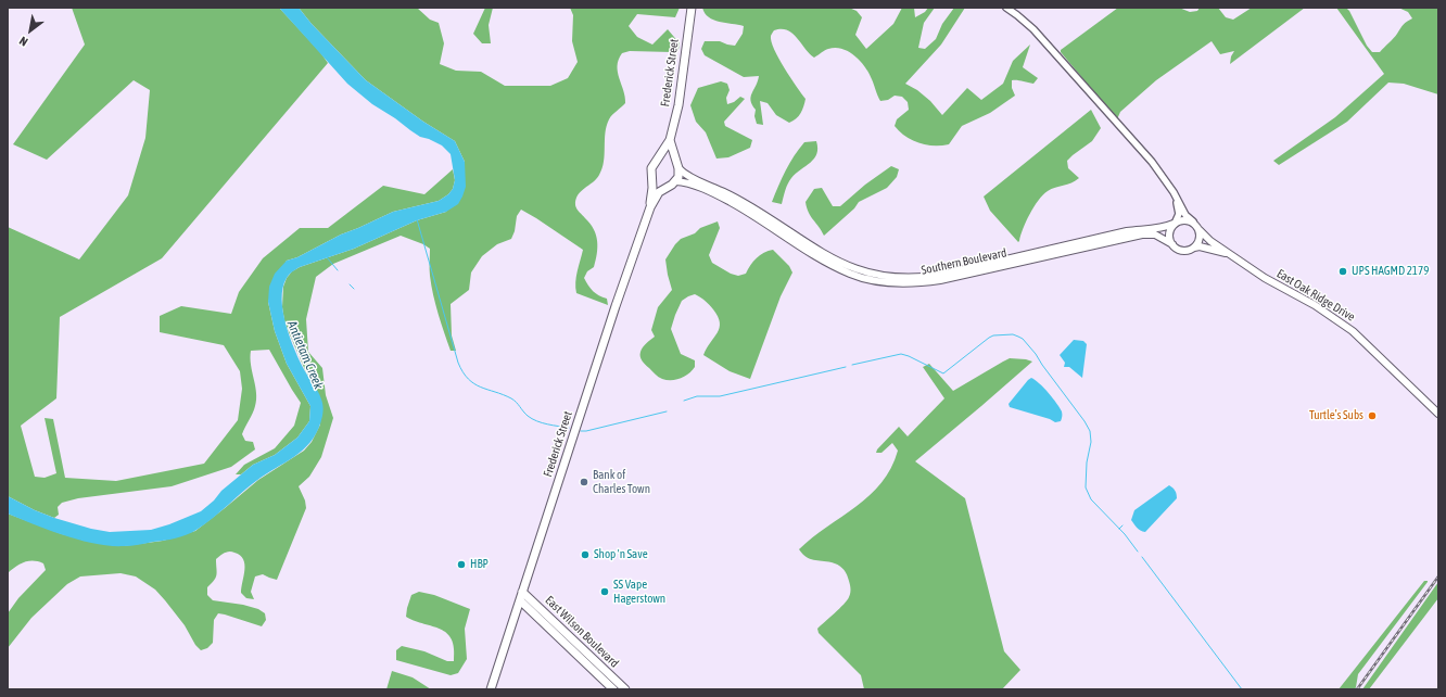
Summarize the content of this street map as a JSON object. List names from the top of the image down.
{
  "streets": {
    "main road": [
      "Frederick Street",
      "Southern Boulevard",
      "East Oak Ridge Drive",
      "East Wilson Boulevard"
    ]
  },
  "crossings": [
    ["Frederick Street", "Southern Boulevard"],
    ["Frederick Street", "East Wilson Boulevard"],
    ["Southern Boulevard", "East Oak Ridge Drive"]
  ],
  "water": ["Antietam Creek"],
  "places": [
    "UPS HAGMD 2179",
    "Turtle’s Subs",
    "Bank of Charles Town",
    "Shop 'n Save",
    "HBP",
    "SS Vape Hagerstown"
  ],
  "north": "bottom left"
}
